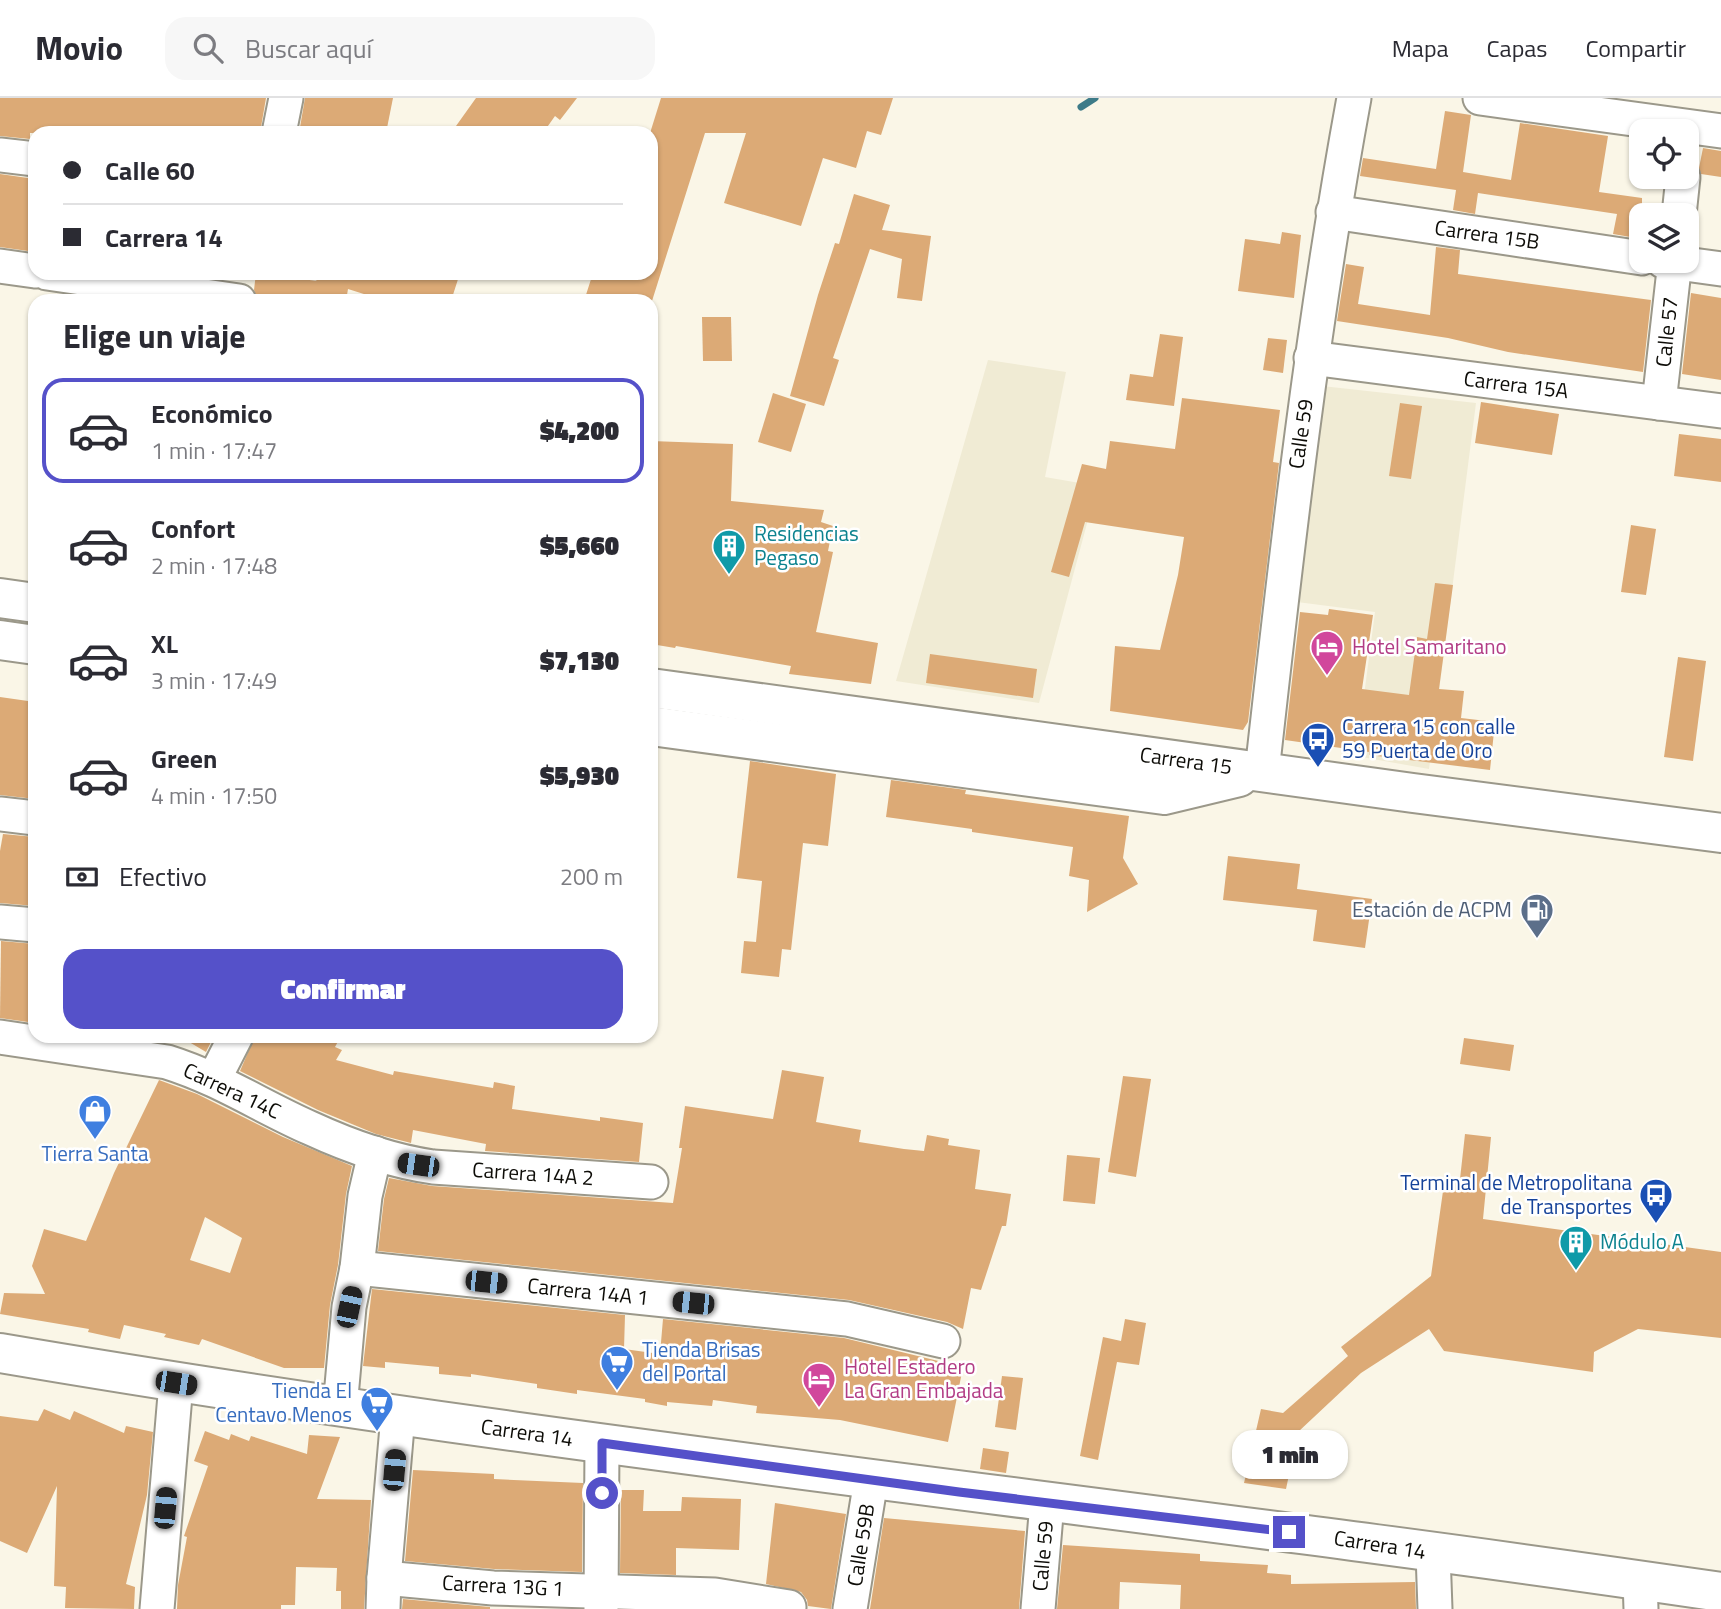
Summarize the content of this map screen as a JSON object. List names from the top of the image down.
{
  "streets": {
    "main road": ["Carrera 15", "Carrera 14"],
    "street": [
      "Carrera 15B",
      "Calle 57",
      "Carrera 15A",
      "Calle 59",
      "Carrera 14C",
      "Carrera 14A 2",
      "Carrera 14A 1",
      "Calle 59B",
      "Carrera 13G 1"
    ]
  },
  "crossings": [
    ["Carrera 15B", "Calle 59"],
    ["Calle 57", "Carrera 15A"],
    ["Carrera 15A", "Calle 59"],
    ["Calle 59", "Carrera 15"],
    ["Calle 59", "Carrera 14"],
    ["Carrera 14C", "Carrera 14A 2"],
    ["Carrera 14", "Calle 59B"]
  ],
  "places": {
    "building": ["Residencias Pegaso", "Módulo A"],
    "hotel": ["Hotel Samaritano", "Hotel Estadero La Gran Embajada"],
    "bus stop": ["Carrera 15 con calle 59 Puerta de Oro", "Terminal de Metropolitana de Transportes"],
    "fuel station": ["Estación de ACPM"],
    "shop": ["Tierra Santa"],
    "supermarket": ["Tienda Brisas del Portal", "Tienda El Centavo Menos"]
  },
  "page": {
    "header": "Movio",
    "search": "Buscar aquí",
    "nav": ["Mapa", "Capas", "Compartir"],
    "banner": ["Calle 60", "Carrera 14"],
    "heading": "Elige un viaje",
    "list": [
      {
        "name": "Económico",
        "note": "1 min · 17:47",
        "value": "$4,200"
      },
      {
        "name": "Confort",
        "note": "2 min · 17:48",
        "value": "$5,660"
      },
      {
        "name": "XL",
        "note": "3 min · 17:49",
        "value": "$7,130"
      },
      {
        "name": "Green",
        "note": "4 min · 17:50",
        "value": "$5,930"
      }
    ],
    "pay": ["Efectivo", "200 m"],
    "buttons": "Confirmar",
    "bubble": "1 min"
  }
}
